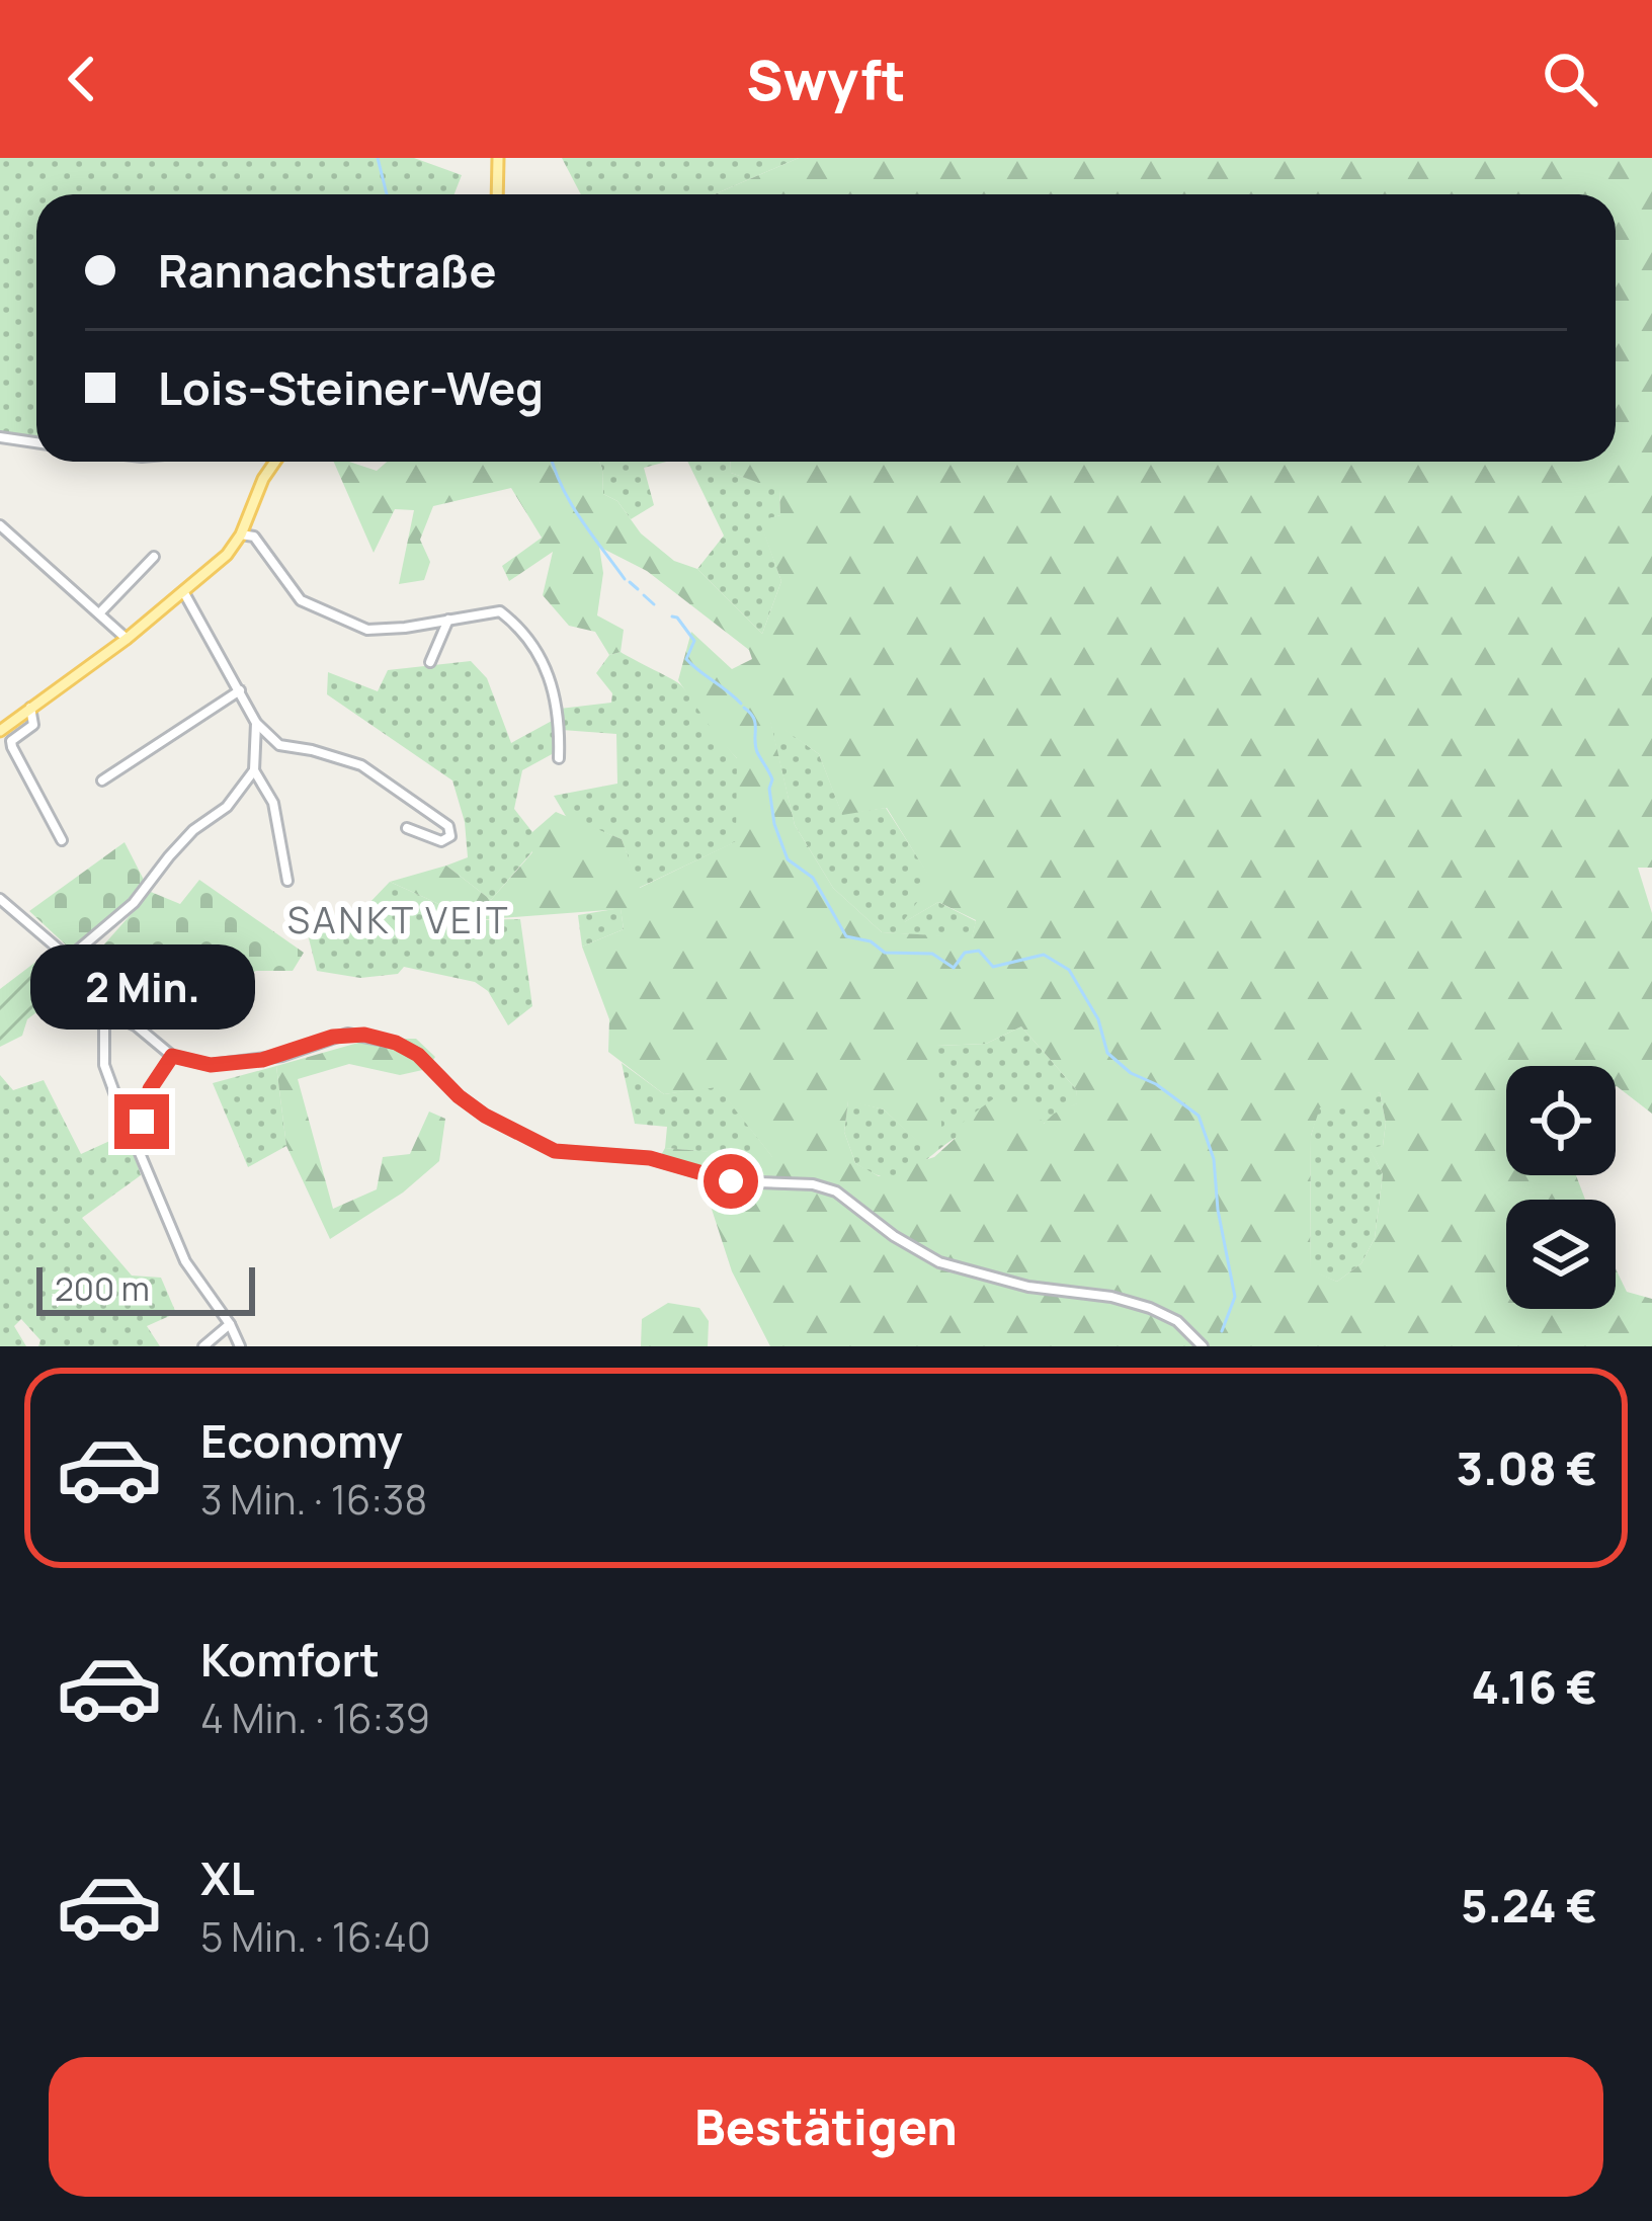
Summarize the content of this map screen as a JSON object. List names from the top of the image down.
{
  "districts": ["SANKT VEIT"],
  "scale_bar": "200 m",
  "page": {
    "header": "Swyft",
    "banner": ["Rannachstraße", "Lois-Steiner-Weg"],
    "bubble": "2 Min.",
    "scale": "200 m",
    "list": [
      {
        "name": "Economy",
        "note": "3 Min. · 16:38",
        "value": "3.08 €"
      },
      {
        "name": "Komfort",
        "note": "4 Min. · 16:39",
        "value": "4.16 €"
      },
      {
        "name": "XL",
        "note": "5 Min. · 16:40",
        "value": "5.24 €"
      }
    ],
    "buttons": "Bestätigen"
  }
}
